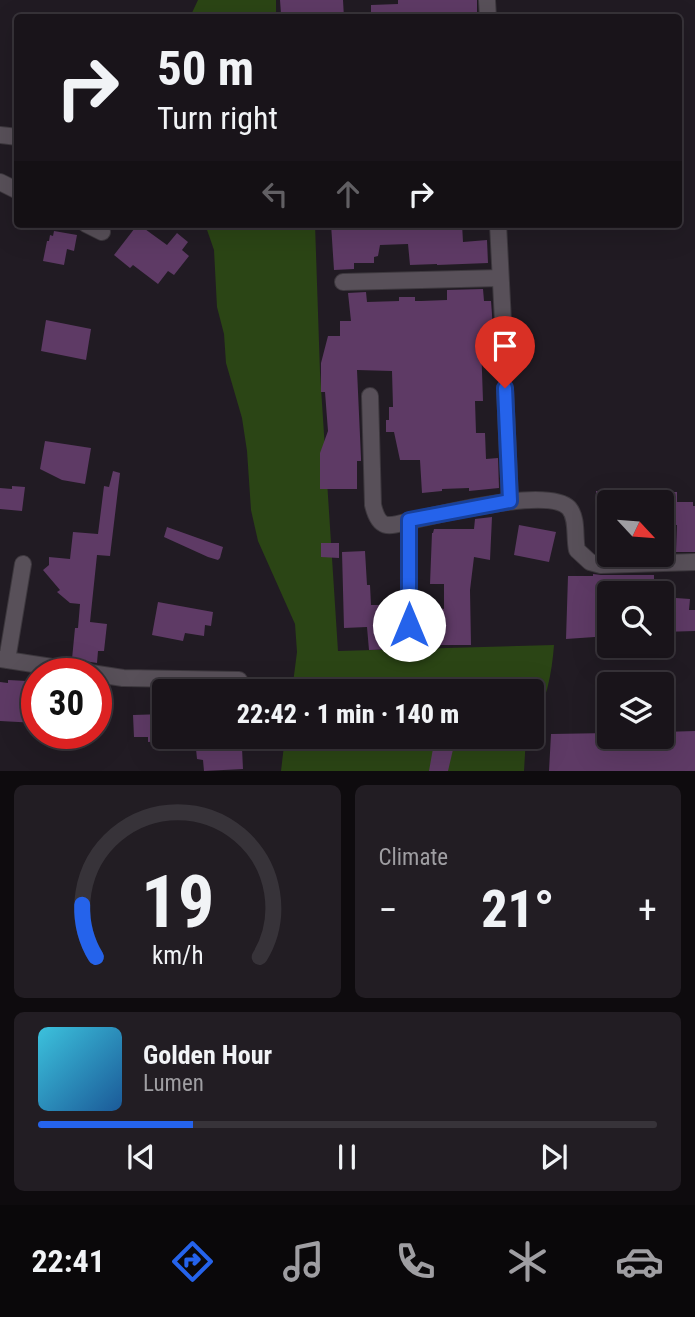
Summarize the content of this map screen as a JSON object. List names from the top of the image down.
{
  "north": "bottom right",
  "page": {
    "turn": ["50 m", "Turn right"],
    "limit": "30",
    "trip": "22:42 · 1 min · 140 m",
    "tile": "Climate",
    "heat": ["−", "21°", "+"],
    "song": ["Golden Hour", "Lumen"],
    "tabs": "22:41",
    "gauge": ["19", "km/h"]
  }
}
